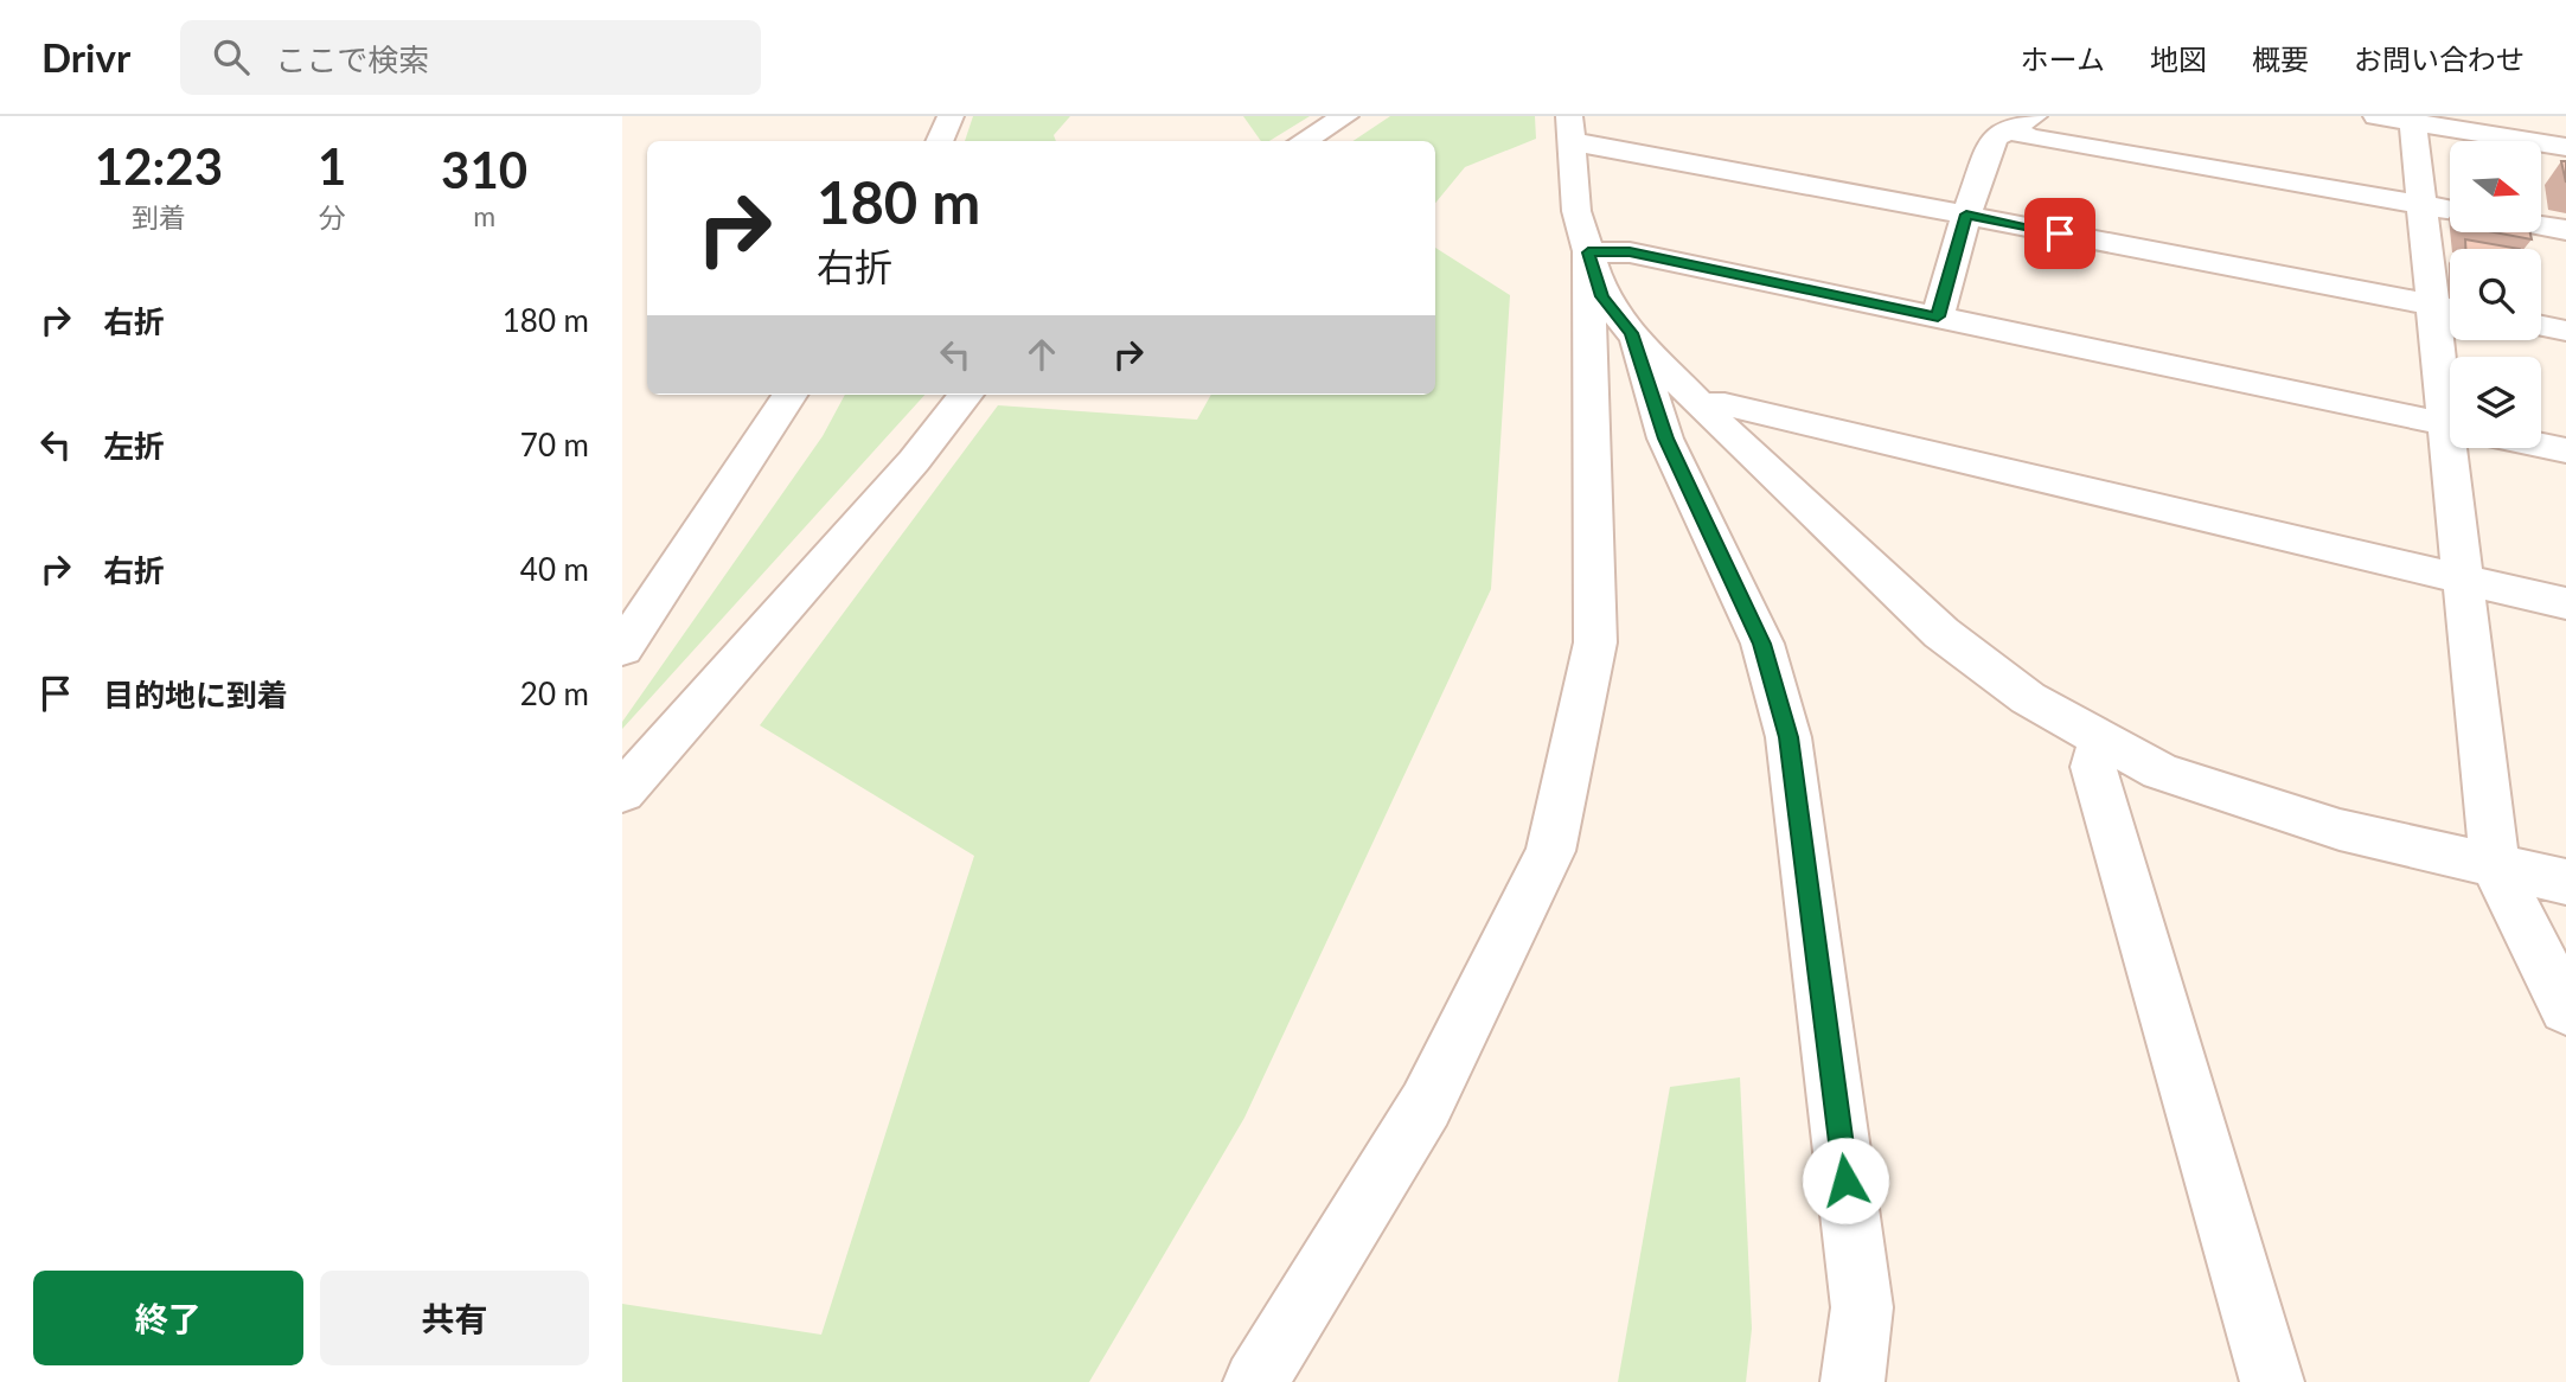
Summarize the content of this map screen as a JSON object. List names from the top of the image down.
{
  "north": "right",
  "page": {
    "header": "Drivr",
    "search": "ここで検索",
    "nav": [
      "ホーム",
      "地図",
      "概要",
      "お問い合わせ"
    ],
    "eta": [
      "12:23",
      "到着",
      "1",
      "分",
      "310",
      "m"
    ],
    "turn": ["180 m", "右折"],
    "list": [
      {
        "name": "右折",
        "value": "180 m"
      },
      {
        "name": "左折",
        "value": "70 m"
      },
      {
        "name": "右折",
        "value": "40 m"
      },
      {
        "name": "目的地に到着",
        "value": "20 m"
      }
    ],
    "buttons": ["終了", "共有"]
  }
}
